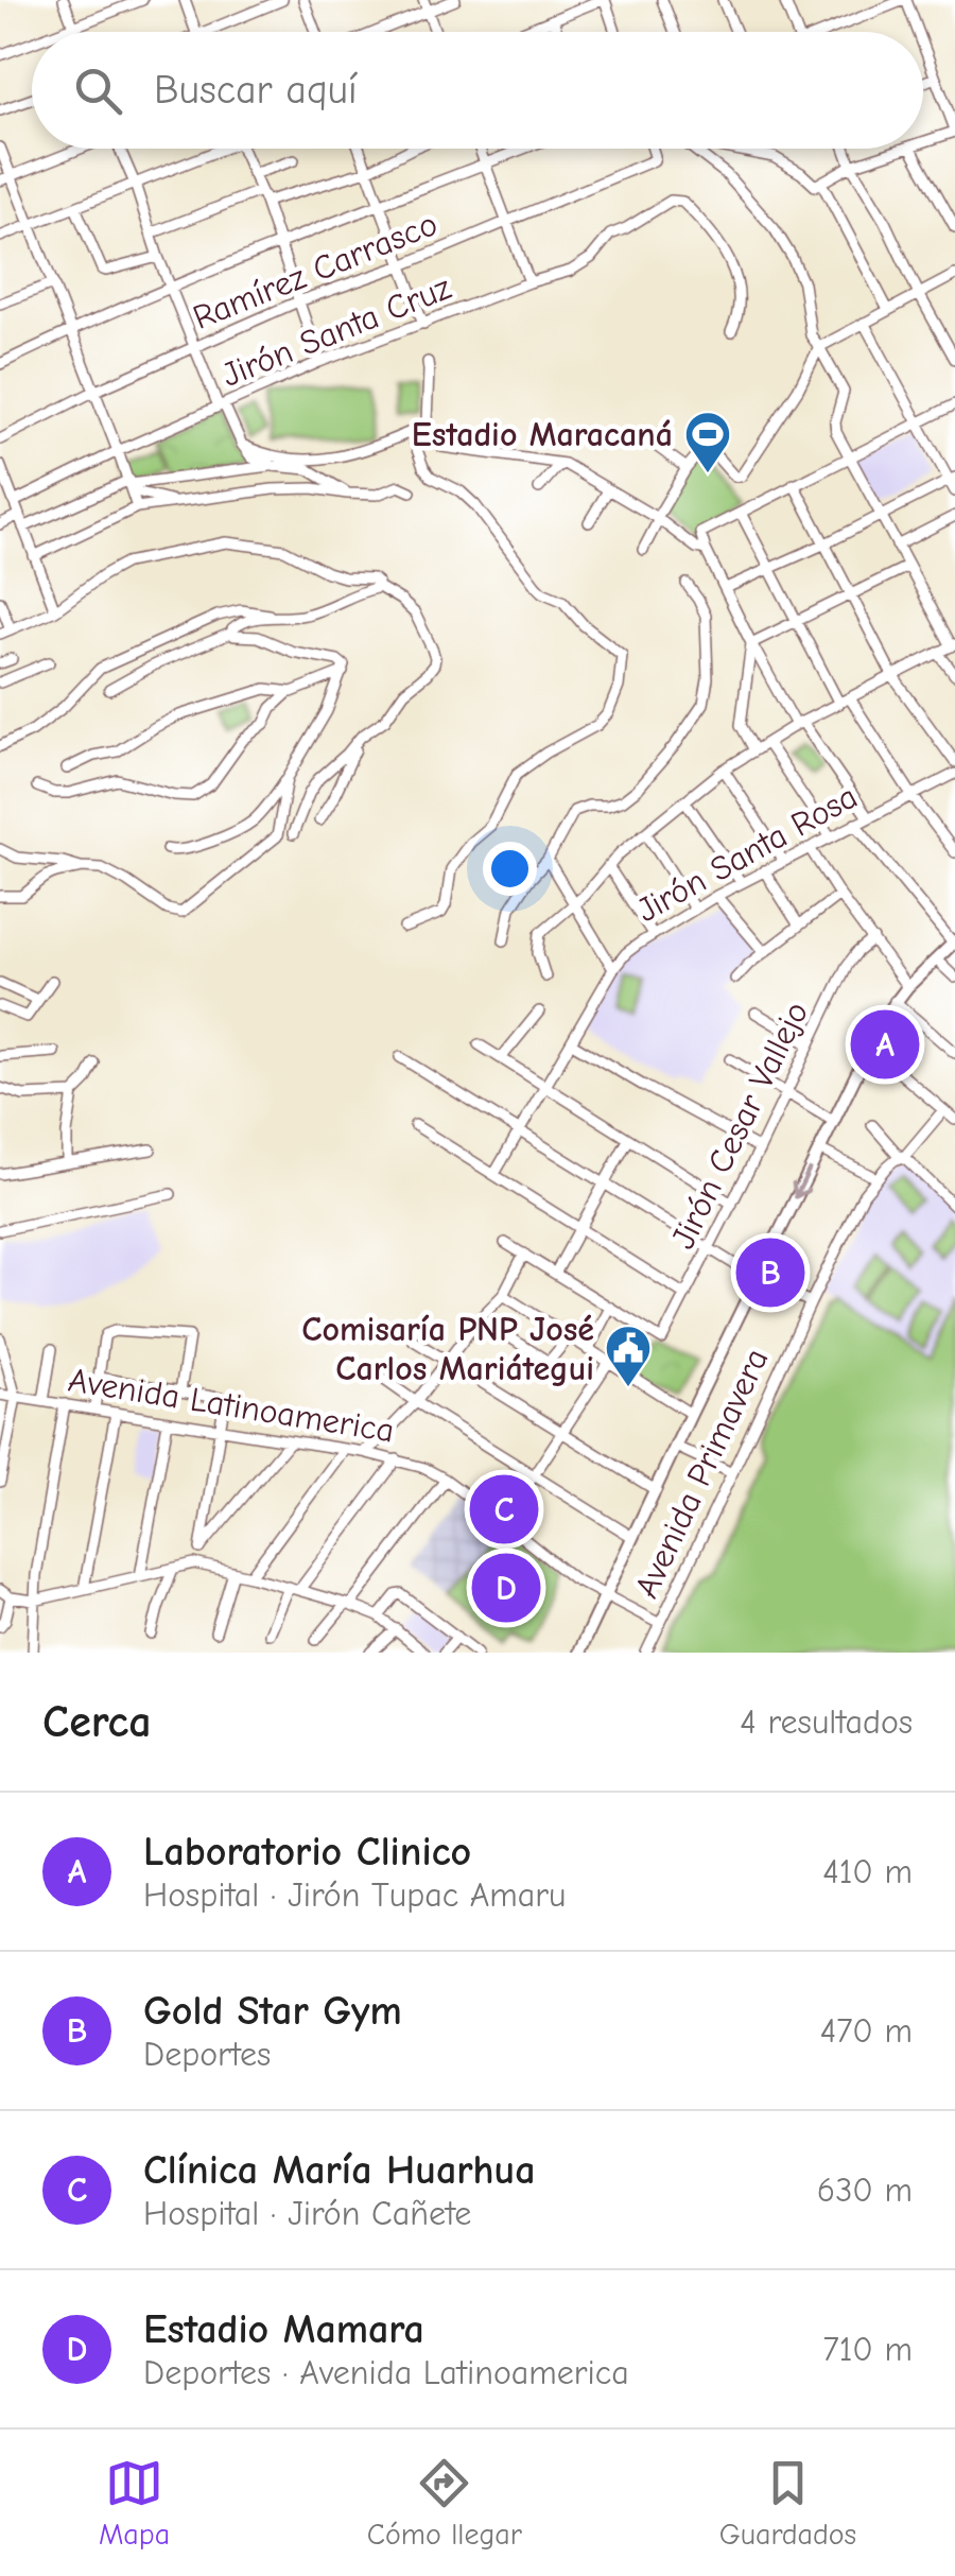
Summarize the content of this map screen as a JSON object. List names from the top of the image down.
{
  "streets": {
    "street": [
      "Ramírez Carrasco",
      "Jirón Santa Cruz",
      "Jirón Santa Rosa",
      "Jirón Cesar Vallejo",
      "Avenida Latinoamerica",
      "Avenida Primavera"
    ]
  },
  "crossings": [
    ["Avenida Latinoamerica", "Avenida Primavera"]
  ],
  "places": {
    "sports": ["Estadio Maracaná"],
    "public building": ["Comisaría PNP José Carlos Mariátegui"]
  },
  "page": {
    "search": "Buscar aquí",
    "pins": [
      "A",
      "B",
      "C",
      "D"
    ],
    "heading": ["Cerca", "4 resultados"],
    "list": [
      {
        "mark": "A",
        "name": "Laboratorio Clinico",
        "note": "Hospital · Jirón Tupac Amaru",
        "value": "410 m"
      },
      {
        "mark": "B",
        "name": "Gold Star Gym",
        "note": "Deportes",
        "value": "470 m"
      },
      {
        "mark": "C",
        "name": "Clínica María Huarhua",
        "note": "Hospital · Jirón Cañete",
        "value": "630 m"
      },
      {
        "mark": "D",
        "name": "Estadio Mamara",
        "note": "Deportes · Avenida Latinoamerica",
        "value": "710 m"
      }
    ],
    "nav": ["Mapa", "Cómo llegar", "Guardados"]
  }
}
